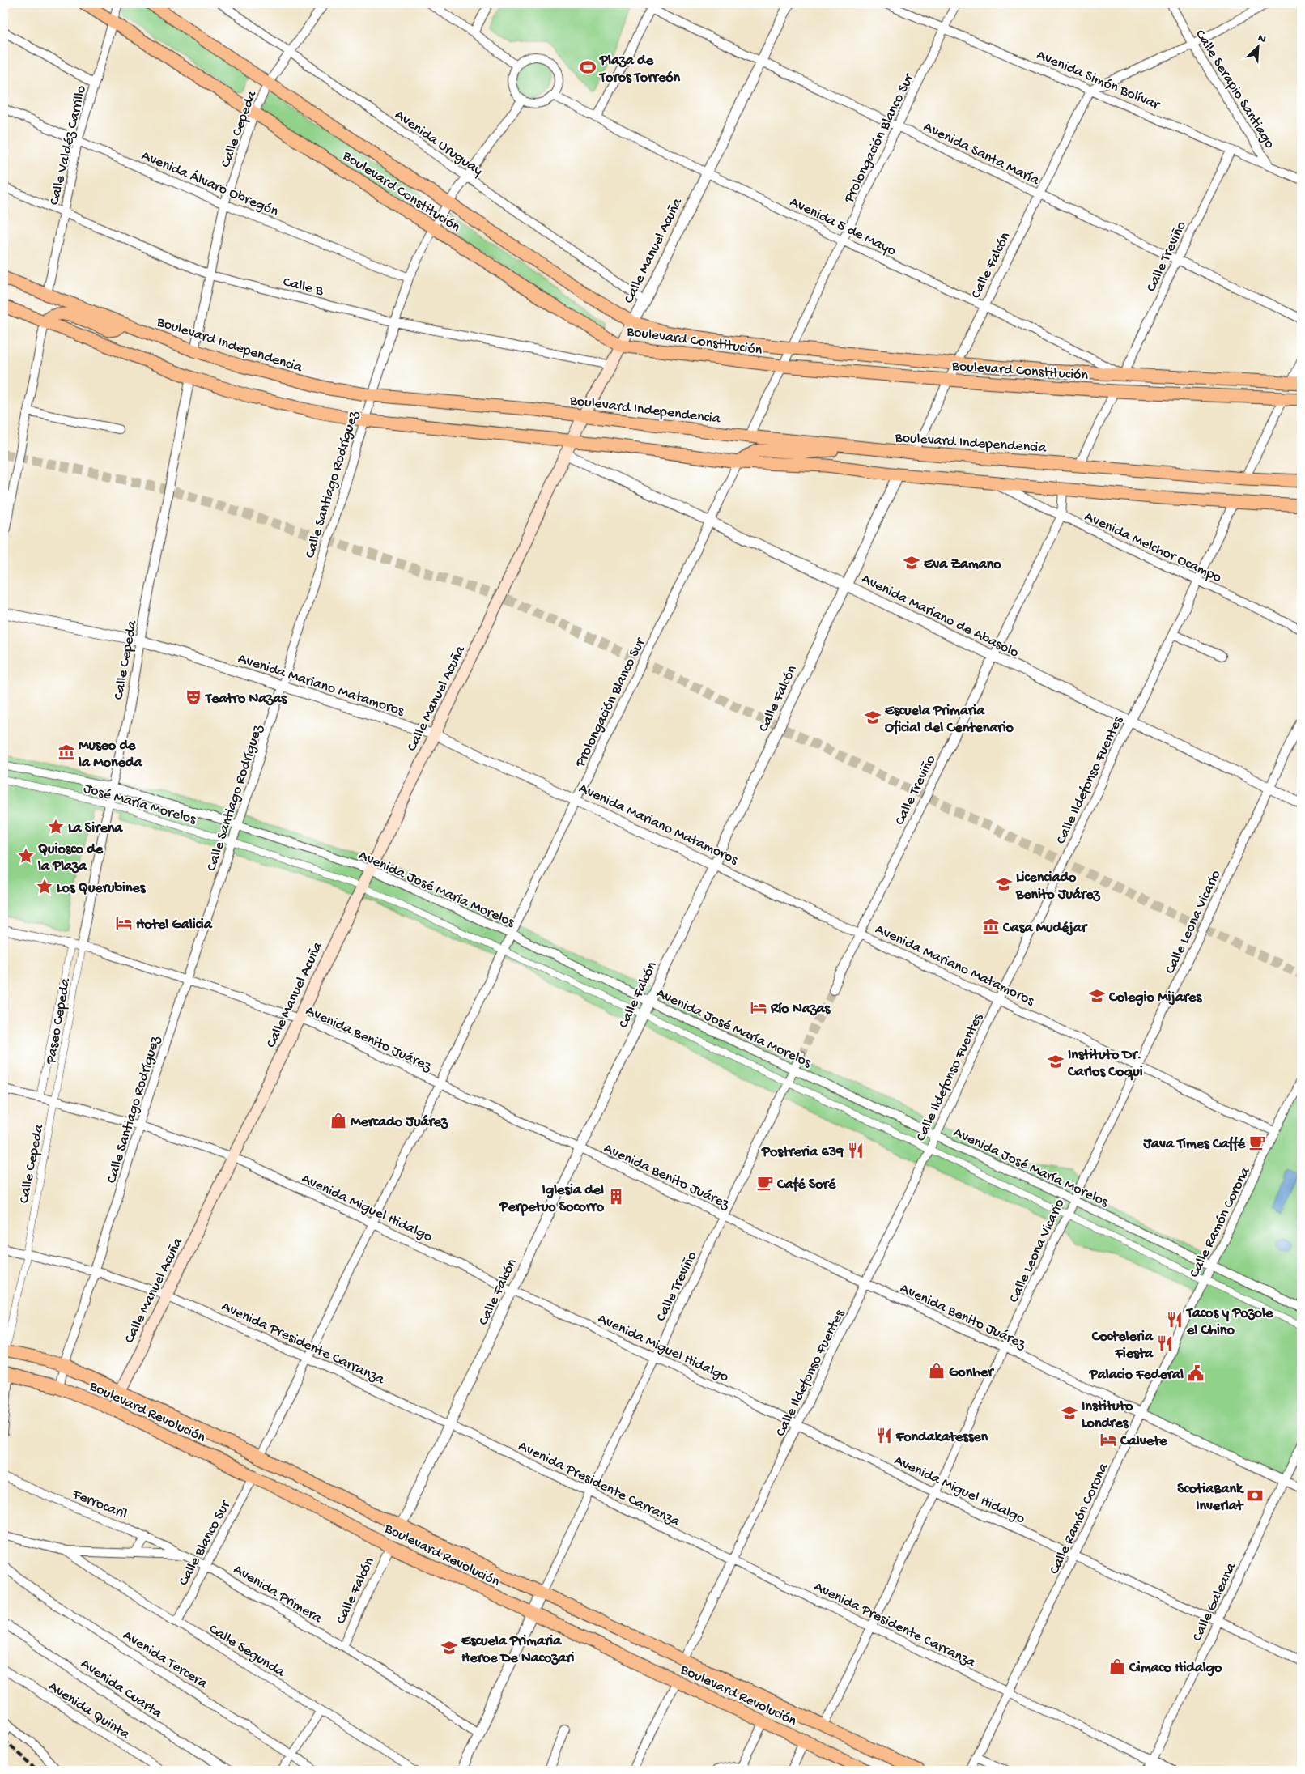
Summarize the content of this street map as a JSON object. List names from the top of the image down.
{
  "streets": {
    "main road": [
      "Boulevard Constitución",
      "Calle Manuel Acuña",
      "Boulevard Independencia",
      "Boulevard Revolución"
    ],
    "street": [
      "Avenida Simón Bolívar",
      "Calle Serapio Santiago",
      "Calle Cepeda",
      "Prolongación Blanco Sur",
      "Avenida Uruguay",
      "Calle Valdéz Carrillo",
      "Avenida Santa María",
      "Avenida Álvaro Obregón",
      "Avenida 5 de Mayo",
      "Calle Treviño",
      "Calle Falcón",
      "Calle B",
      "Calle Santiago Rodríguez",
      "Avenida Melchor Ocampo",
      "Avenida Mariano de Abasolo",
      "Avenida Mariano Matamoros",
      "Calle Ildefonso Fuentes",
      "José María Morelos",
      "Avenida José María Morelos",
      "Calle Leona Vicario",
      "Paseo Cepeda",
      "Avenida Benito Juárez",
      "Avenida Miguel Hidalgo",
      "Calle Ramón Corona",
      "Avenida Presidente Carranza",
      "Ferrocaril",
      "Calle Blanco Sur",
      "Avenida Primera",
      "Calle Galeana",
      "Calle Segunda",
      "Avenida Tercera",
      "Avenida Cuarta",
      "Avenida Quinta"
    ]
  },
  "crossings": [
    ["Avenida Simón Bolívar", "Calle Serapio Santiago"],
    ["Avenida Simón Bolívar", "Prolongación Blanco Sur"],
    ["Avenida Simón Bolívar", "Calle Treviño"],
    ["Avenida Simón Bolívar", "Calle Falcón"],
    ["Calle Cepeda", "Avenida Uruguay"],
    ["Calle Cepeda", "Avenida Álvaro Obregón"],
    ["Calle Cepeda", "Boulevard Constitución"],
    ["Calle Cepeda", "Calle B"],
    ["Calle Cepeda", "Boulevard Independencia"],
    ["Calle Cepeda", "Avenida Mariano Matamoros"],
    ["Calle Cepeda", "José María Morelos"],
    ["Calle Cepeda", "Avenida José María Morelos"],
    ["Calle Cepeda", "Paseo Cepeda"],
    ["Calle Cepeda", "Avenida Benito Juárez"],
    ["Calle Cepeda", "Avenida Miguel Hidalgo"],
    ["Calle Cepeda", "Avenida Presidente Carranza"],
    ["Prolongación Blanco Sur", "Avenida Santa María"],
    ["Prolongación Blanco Sur", "Boulevard Constitución"],
    ["Prolongación Blanco Sur", "Avenida 5 de Mayo"],
    ["Prolongación Blanco Sur", "Boulevard Independencia"],
    ["Prolongación Blanco Sur", "Avenida Mariano de Abasolo"],
    ["Prolongación Blanco Sur", "Avenida Mariano Matamoros"],
    ["Prolongación Blanco Sur", "Avenida José María Morelos"],
    ["Prolongación Blanco Sur", "Avenida Benito Juárez"],
    ["Prolongación Blanco Sur", "Avenida Miguel Hidalgo"],
    ["Prolongación Blanco Sur", "Avenida Presidente Carranza"],
    ["Avenida Uruguay", "Calle Manuel Acuña"],
    ["Avenida Uruguay", "Calle Santiago Rodríguez"],
    ["Calle Valdéz Carrillo", "Avenida Álvaro Obregón"],
    ["Calle Valdéz Carrillo", "Boulevard Constitución"],
    ["Calle Valdéz Carrillo", "Calle B"],
    ["Calle Valdéz Carrillo", "Boulevard Independencia"],
    ["Avenida Santa María", "Calle Manuel Acuña"],
    ["Avenida Santa María", "Calle Treviño"],
    ["Avenida Santa María", "Calle Falcón"],
    ["Avenida Álvaro Obregón", "Calle Santiago Rodríguez"],
    ["Boulevard Constitución", "Avenida 5 de Mayo"],
    ["Boulevard Constitución", "Calle Manuel Acuña"],
    ["Boulevard Constitución", "Calle Treviño"],
    ["Boulevard Constitución", "Calle Falcón"],
    ["Boulevard Constitución", "Calle Santiago Rodríguez"],
    ["Avenida 5 de Mayo", "Calle Manuel Acuña"],
    ["Avenida 5 de Mayo", "Calle Treviño"],
    ["Avenida 5 de Mayo", "Calle Falcón"],
    ["Avenida 5 de Mayo", "Calle Santiago Rodríguez"],
    ["Calle Manuel Acuña", "Calle B"],
    ["Calle Manuel Acuña", "Boulevard Independencia"],
    ["Calle Manuel Acuña", "Avenida Mariano de Abasolo"],
    ["Calle Manuel Acuña", "Avenida Mariano Matamoros"],
    ["Calle Manuel Acuña", "José María Morelos"],
    ["Calle Manuel Acuña", "Avenida José María Morelos"],
    ["Calle Manuel Acuña", "Avenida Benito Juárez"],
    ["Calle Manuel Acuña", "Avenida Miguel Hidalgo"],
    ["Calle Manuel Acuña", "Avenida Presidente Carranza"],
    ["Calle Manuel Acuña", "Boulevard Revolución"],
    ["Calle Treviño", "Avenida Melchor Ocampo"],
    ["Calle Treviño", "Avenida Mariano de Abasolo"],
    ["Calle Treviño", "Avenida Mariano Matamoros"],
    ["Calle Treviño", "Avenida José María Morelos"],
    ["Calle Treviño", "Avenida Benito Juárez"],
    ["Calle Treviño", "Avenida Miguel Hidalgo"],
    ["Calle Treviño", "Avenida Presidente Carranza"],
    ["Calle Falcón", "Boulevard Independencia"],
    ["Calle Falcón", "Avenida Mariano de Abasolo"],
    ["Calle Falcón", "Avenida Mariano Matamoros"],
    ["Calle Falcón", "Avenida José María Morelos"],
    ["Calle Falcón", "Avenida Benito Juárez"],
    ["Calle Falcón", "Avenida Miguel Hidalgo"],
    ["Calle Falcón", "Avenida Presidente Carranza"],
    ["Calle Falcón", "Boulevard Revolución"],
    ["Calle Falcón", "Avenida Primera"],
    ["Calle B", "Calle Santiago Rodríguez"],
    ["Boulevard Independencia", "Calle Santiago Rodríguez"],
    ["Calle Santiago Rodríguez", "Avenida Mariano Matamoros"],
    ["Calle Santiago Rodríguez", "José María Morelos"],
    ["Calle Santiago Rodríguez", "Avenida José María Morelos"],
    ["Calle Santiago Rodríguez", "Avenida Benito Juárez"],
    ["Calle Santiago Rodríguez", "Avenida Miguel Hidalgo"],
    ["Calle Santiago Rodríguez", "Avenida Presidente Carranza"],
    ["Calle Santiago Rodríguez", "Boulevard Revolución"],
    ["Avenida Melchor Ocampo", "Calle Ildefonso Fuentes"],
    ["Avenida Mariano de Abasolo", "Calle Ildefonso Fuentes"],
    ["Avenida Mariano de Abasolo", "Calle Leona Vicario"],
    ["Avenida Mariano Matamoros", "Calle Ildefonso Fuentes"],
    ["Avenida Mariano Matamoros", "Calle Leona Vicario"],
    ["Avenida Mariano Matamoros", "Calle Ramón Corona"],
    ["Calle Ildefonso Fuentes", "Avenida José María Morelos"],
    ["Calle Ildefonso Fuentes", "Avenida Benito Juárez"],
    ["Calle Ildefonso Fuentes", "Avenida Miguel Hidalgo"],
    ["Calle Ildefonso Fuentes", "Avenida Presidente Carranza"],
    ["José María Morelos", "Avenida José María Morelos"],
    ["Avenida José María Morelos", "Calle Leona Vicario"],
    ["Avenida José María Morelos", "Calle Ramón Corona"],
    ["Calle Leona Vicario", "Avenida Benito Juárez"],
    ["Calle Leona Vicario", "Avenida Miguel Hidalgo"],
    ["Calle Leona Vicario", "Avenida Presidente Carranza"],
    ["Paseo Cepeda", "Avenida Benito Juárez"],
    ["Paseo Cepeda", "Avenida Miguel Hidalgo"],
    ["Avenida Benito Juárez", "Calle Ramón Corona"],
    ["Avenida Benito Juárez", "Calle Galeana"],
    ["Avenida Miguel Hidalgo", "Calle Ramón Corona"],
    ["Avenida Miguel Hidalgo", "Calle Galeana"],
    ["Calle Ramón Corona", "Avenida Presidente Carranza"],
    ["Avenida Presidente Carranza", "Calle Galeana"],
    ["Boulevard Revolución", "Calle Blanco Sur"],
    ["Ferrocaril", "Avenida Primera"],
    ["Calle Blanco Sur", "Avenida Primera"],
    ["Calle Blanco Sur", "Calle Segunda"]
  ],
  "places": {
    "sports": ["Plaza de Toros Torreón"],
    "school or university": [
      "Eva Zamano",
      "Escuela Primaria Oficial del Centenario",
      "Licenciado Benito Juárez",
      "Colegio Mijares",
      "Instituto Dr. Carlos Coqui",
      "Instituto Londres",
      "Escuela Primaria Heroe De Nacozari"
    ],
    "theatre": ["Teatro Nazas"],
    "museum": ["Museo de la Moneda", "Casa Mudéjar"],
    "place": ["La Sirena", "Quiosco de la Plaza", "Los Querubines"],
    "hotel": ["Hotel Galicia", "Río Nazas", "Calvete"],
    "shop": ["Mercado Juárez", "Gonher", "Cimaco Hidalgo"],
    "cafe": ["Java Times Caffé", "Café Soré"],
    "restaurant": [
      "Postreria 639",
      "Tacos y Pozole el Chino",
      "Cocteleria Fiesta",
      "Fondakatessen"
    ],
    "building": ["Iglesia del Perpetuo Socorro"],
    "public building": ["Palacio Federal"],
    "bank": ["ScotiaBank Inverlat"]
  },
  "north": "top right"
}
